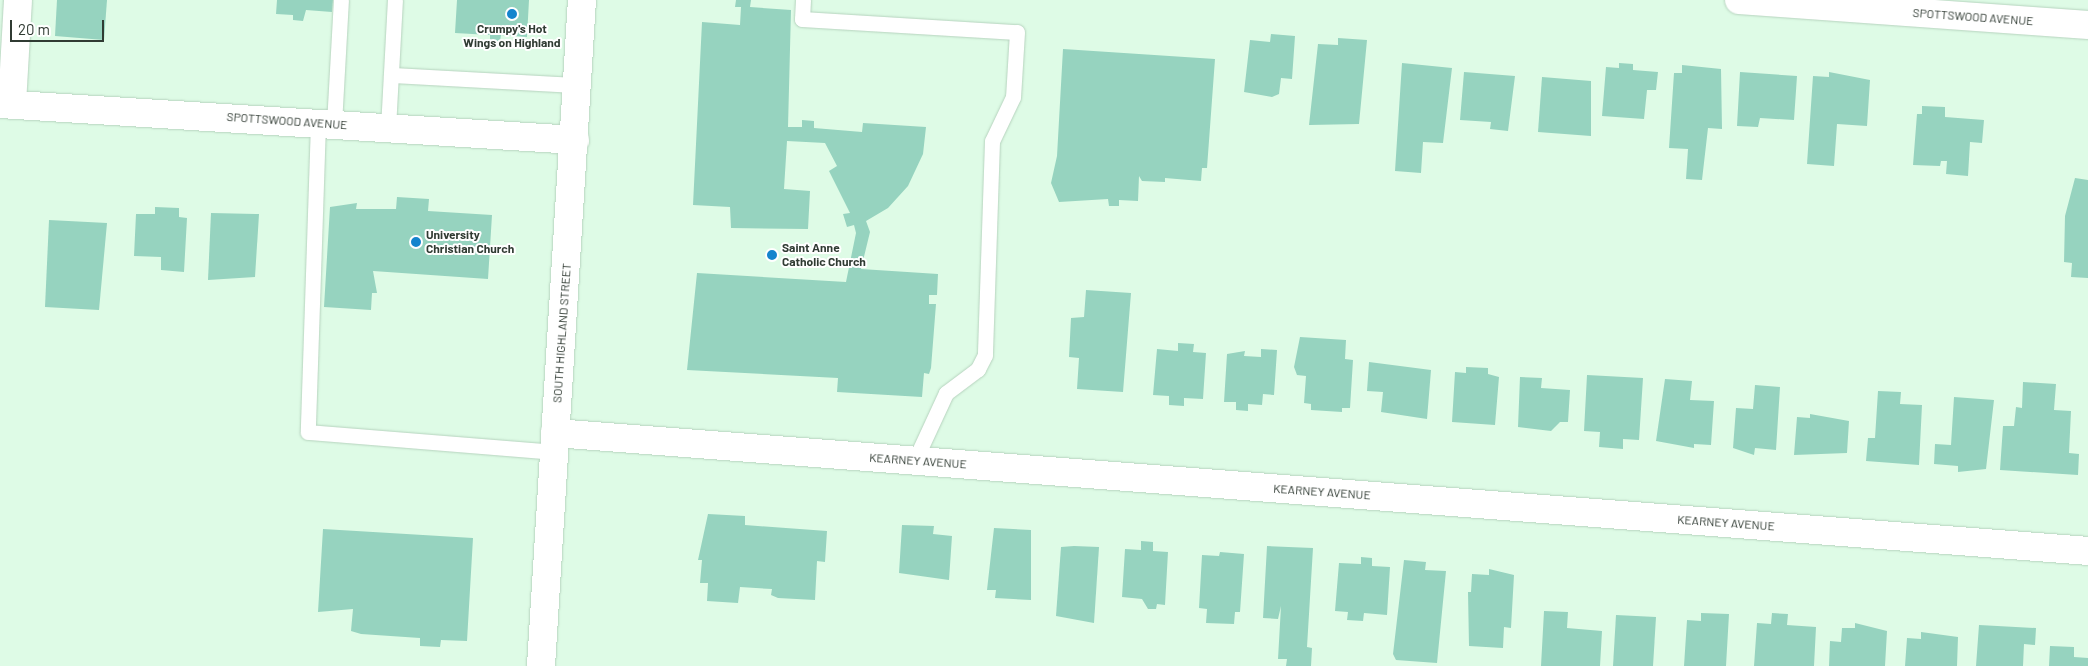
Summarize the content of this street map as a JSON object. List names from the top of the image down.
{
  "streets": {
    "street": ["SPOTTSWOOD AVENUE", "SOUTH HIGHLAND STREET", "KEARNEY AVENUE"]
  },
  "crossings": [
    ["SPOTTSWOOD AVENUE", "SOUTH HIGHLAND STREET"],
    ["SOUTH HIGHLAND STREET", "KEARNEY AVENUE"]
  ],
  "places": ["Crumpy's Hot Wings on Highland", "University Christian Church", "Saint Anne Catholic Church"],
  "scale_bar": "20 m"
}
